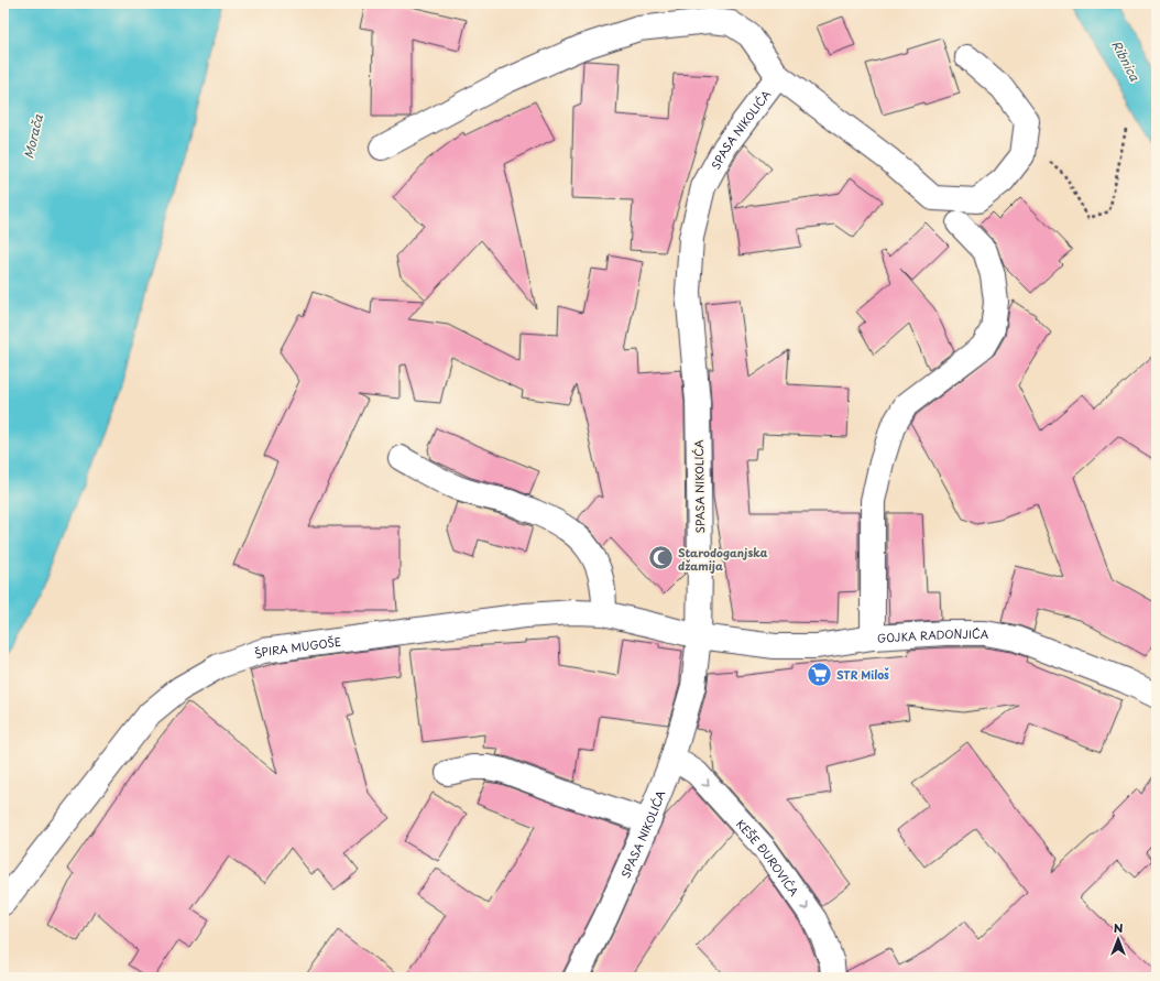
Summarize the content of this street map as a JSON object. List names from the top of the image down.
{
  "streets": {
    "street": [
      "SPASA NIKOLIĆA",
      "GOJKA RADONJIĆA",
      "ŠPIRA MUGOŠE",
      "KEŠE ĐUROVIĆA"
    ]
  },
  "crossings": [
    ["SPASA NIKOLIĆA", "GOJKA RADONJIĆA"],
    ["SPASA NIKOLIĆA", "ŠPIRA MUGOŠE"],
    ["SPASA NIKOLIĆA", "KEŠE ĐUROVIĆA"],
    ["GOJKA RADONJIĆA", "ŠPIRA MUGOŠE"]
  ],
  "one_way": ["KEŠE ĐUROVIĆA"],
  "water": ["Ribnica", "Morača"],
  "places": {
    "mosque": ["Starodoganjska džamija"],
    "supermarket": ["STR Miloš"]
  },
  "north": "top"
}
